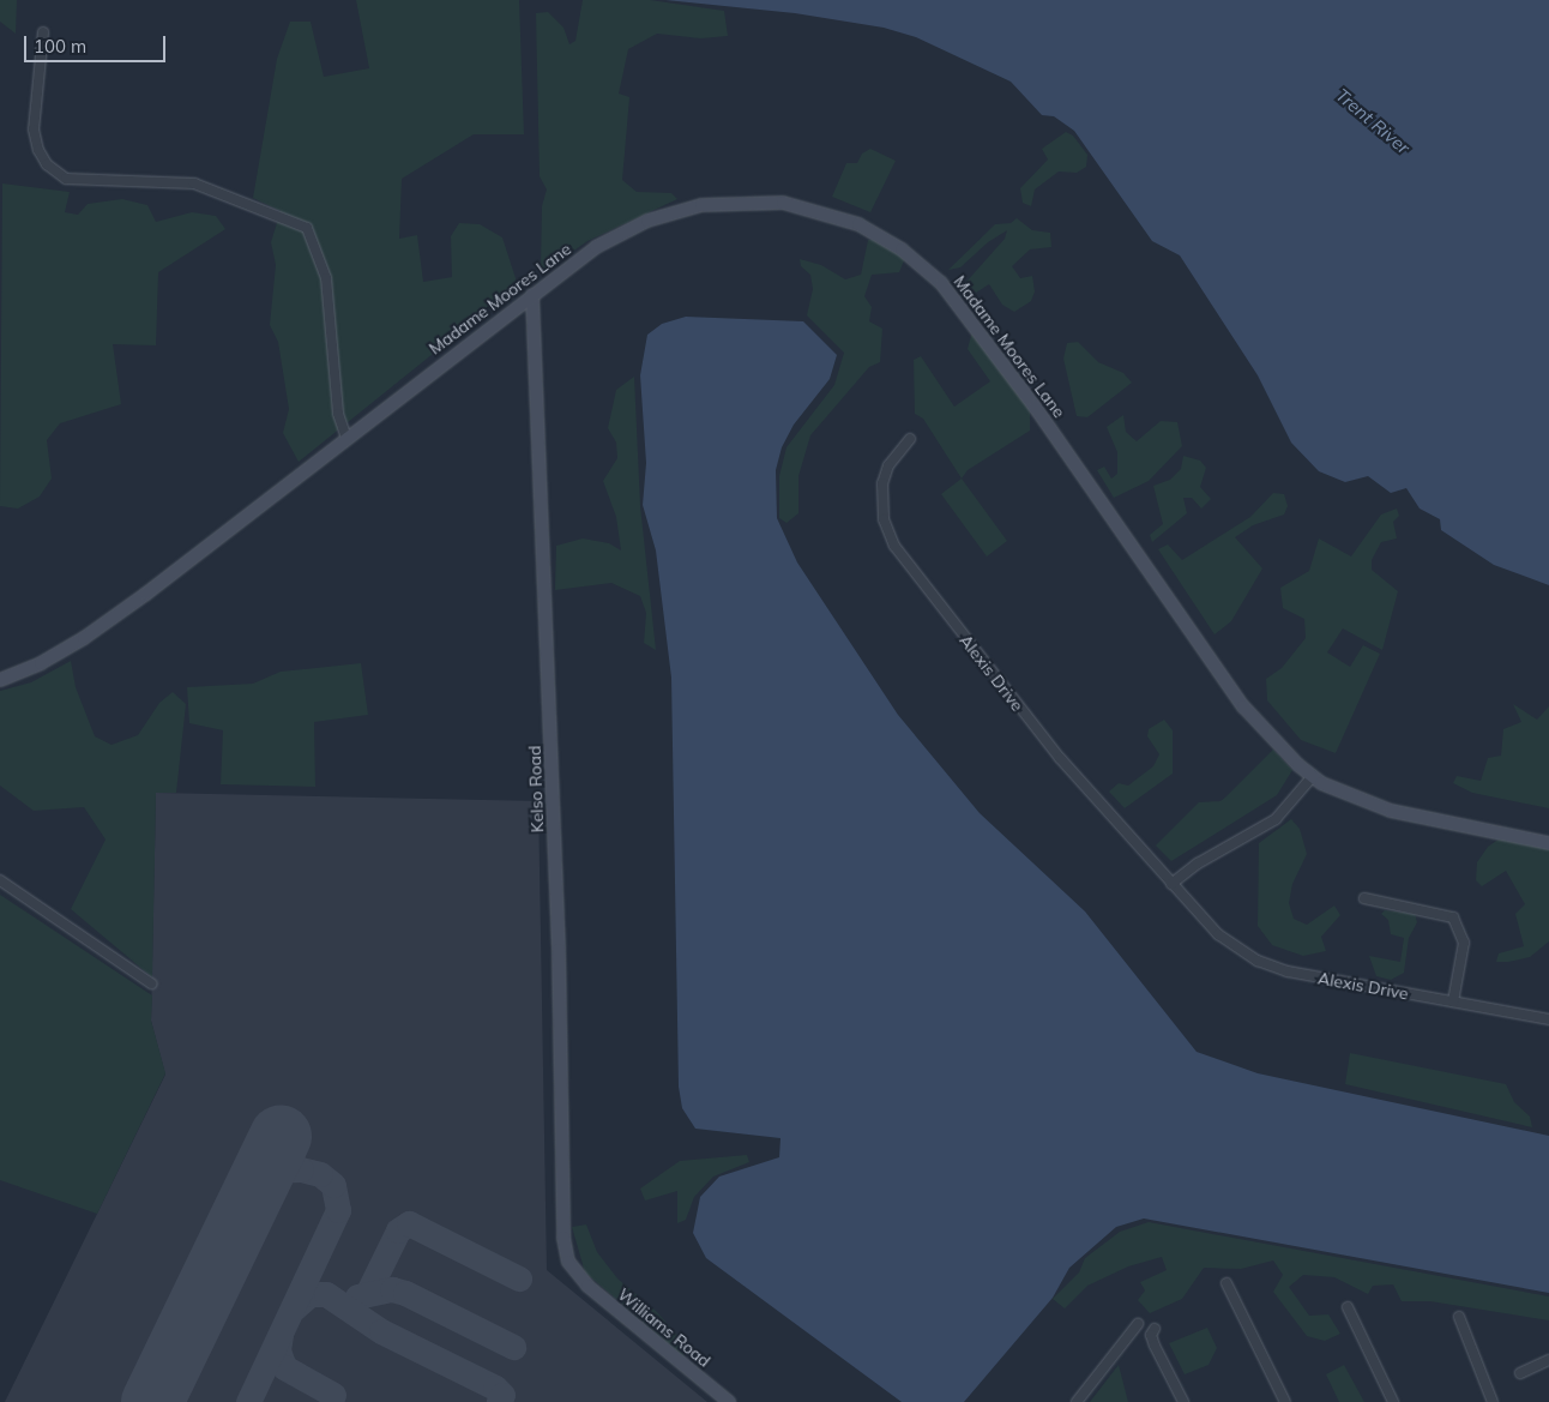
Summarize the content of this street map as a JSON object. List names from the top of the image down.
{
  "streets": {
    "street": [
      "Madame Moores Lane",
      "Alexis Drive",
      "Kelso Road",
      "Williams Road"
    ]
  },
  "crossings": [
    ["Madame Moores Lane", "Kelso Road"],
    ["Kelso Road", "Williams Road"]
  ],
  "water": ["Trent River"],
  "scale_bar": "100 m"
}
